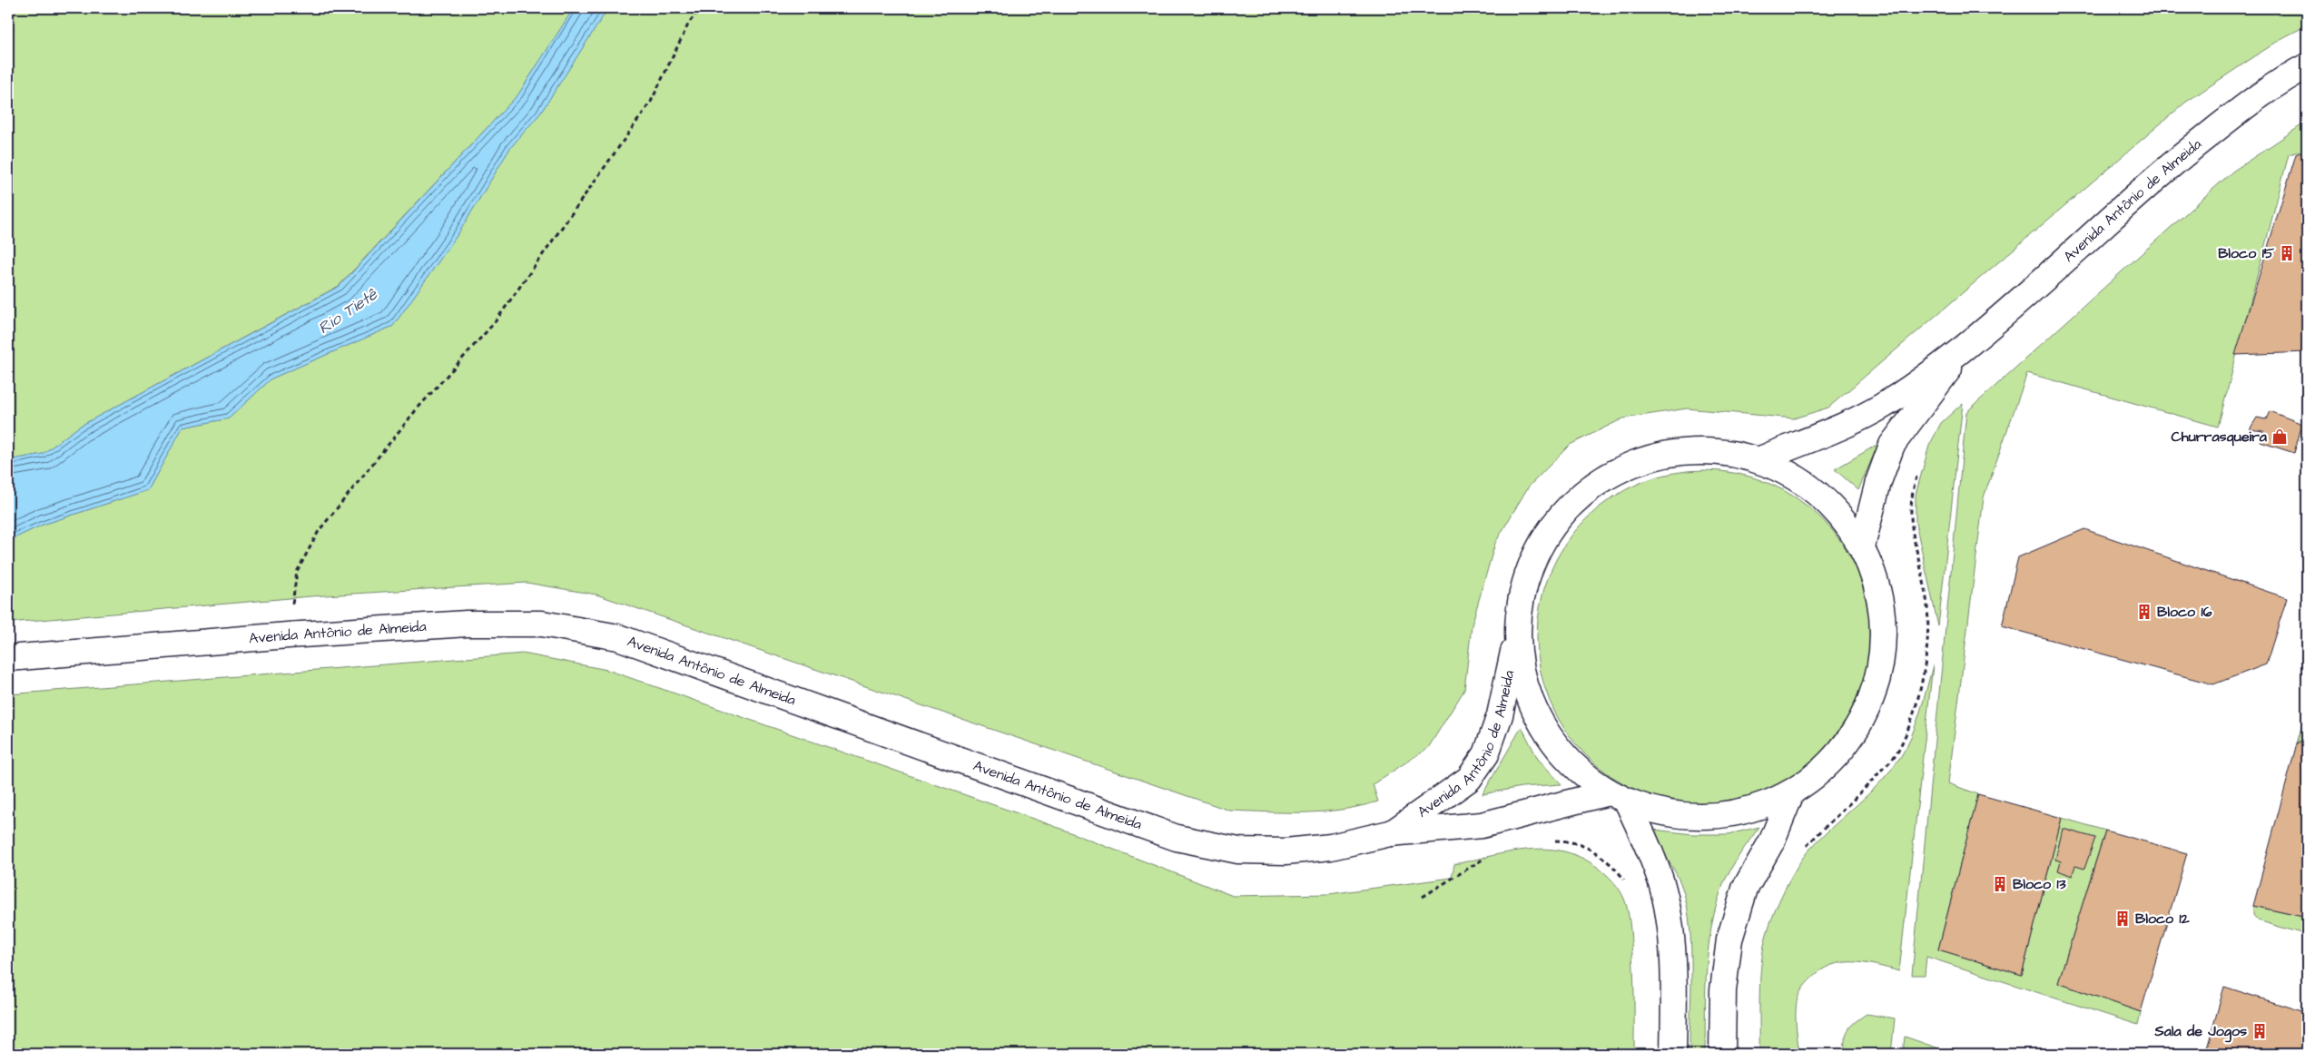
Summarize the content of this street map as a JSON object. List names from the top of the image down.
{
  "streets": {
    "street": ["Avenida Antônio de Almeida"]
  },
  "water": ["Rio Tietê"],
  "places": {
    "building": [
      "Bloco 15",
      "Bloco 16",
      "Bloco 13",
      "Bloco 12",
      "Sala de Jogos"
    ],
    "shop": ["Churrasqueira"]
  }
}
